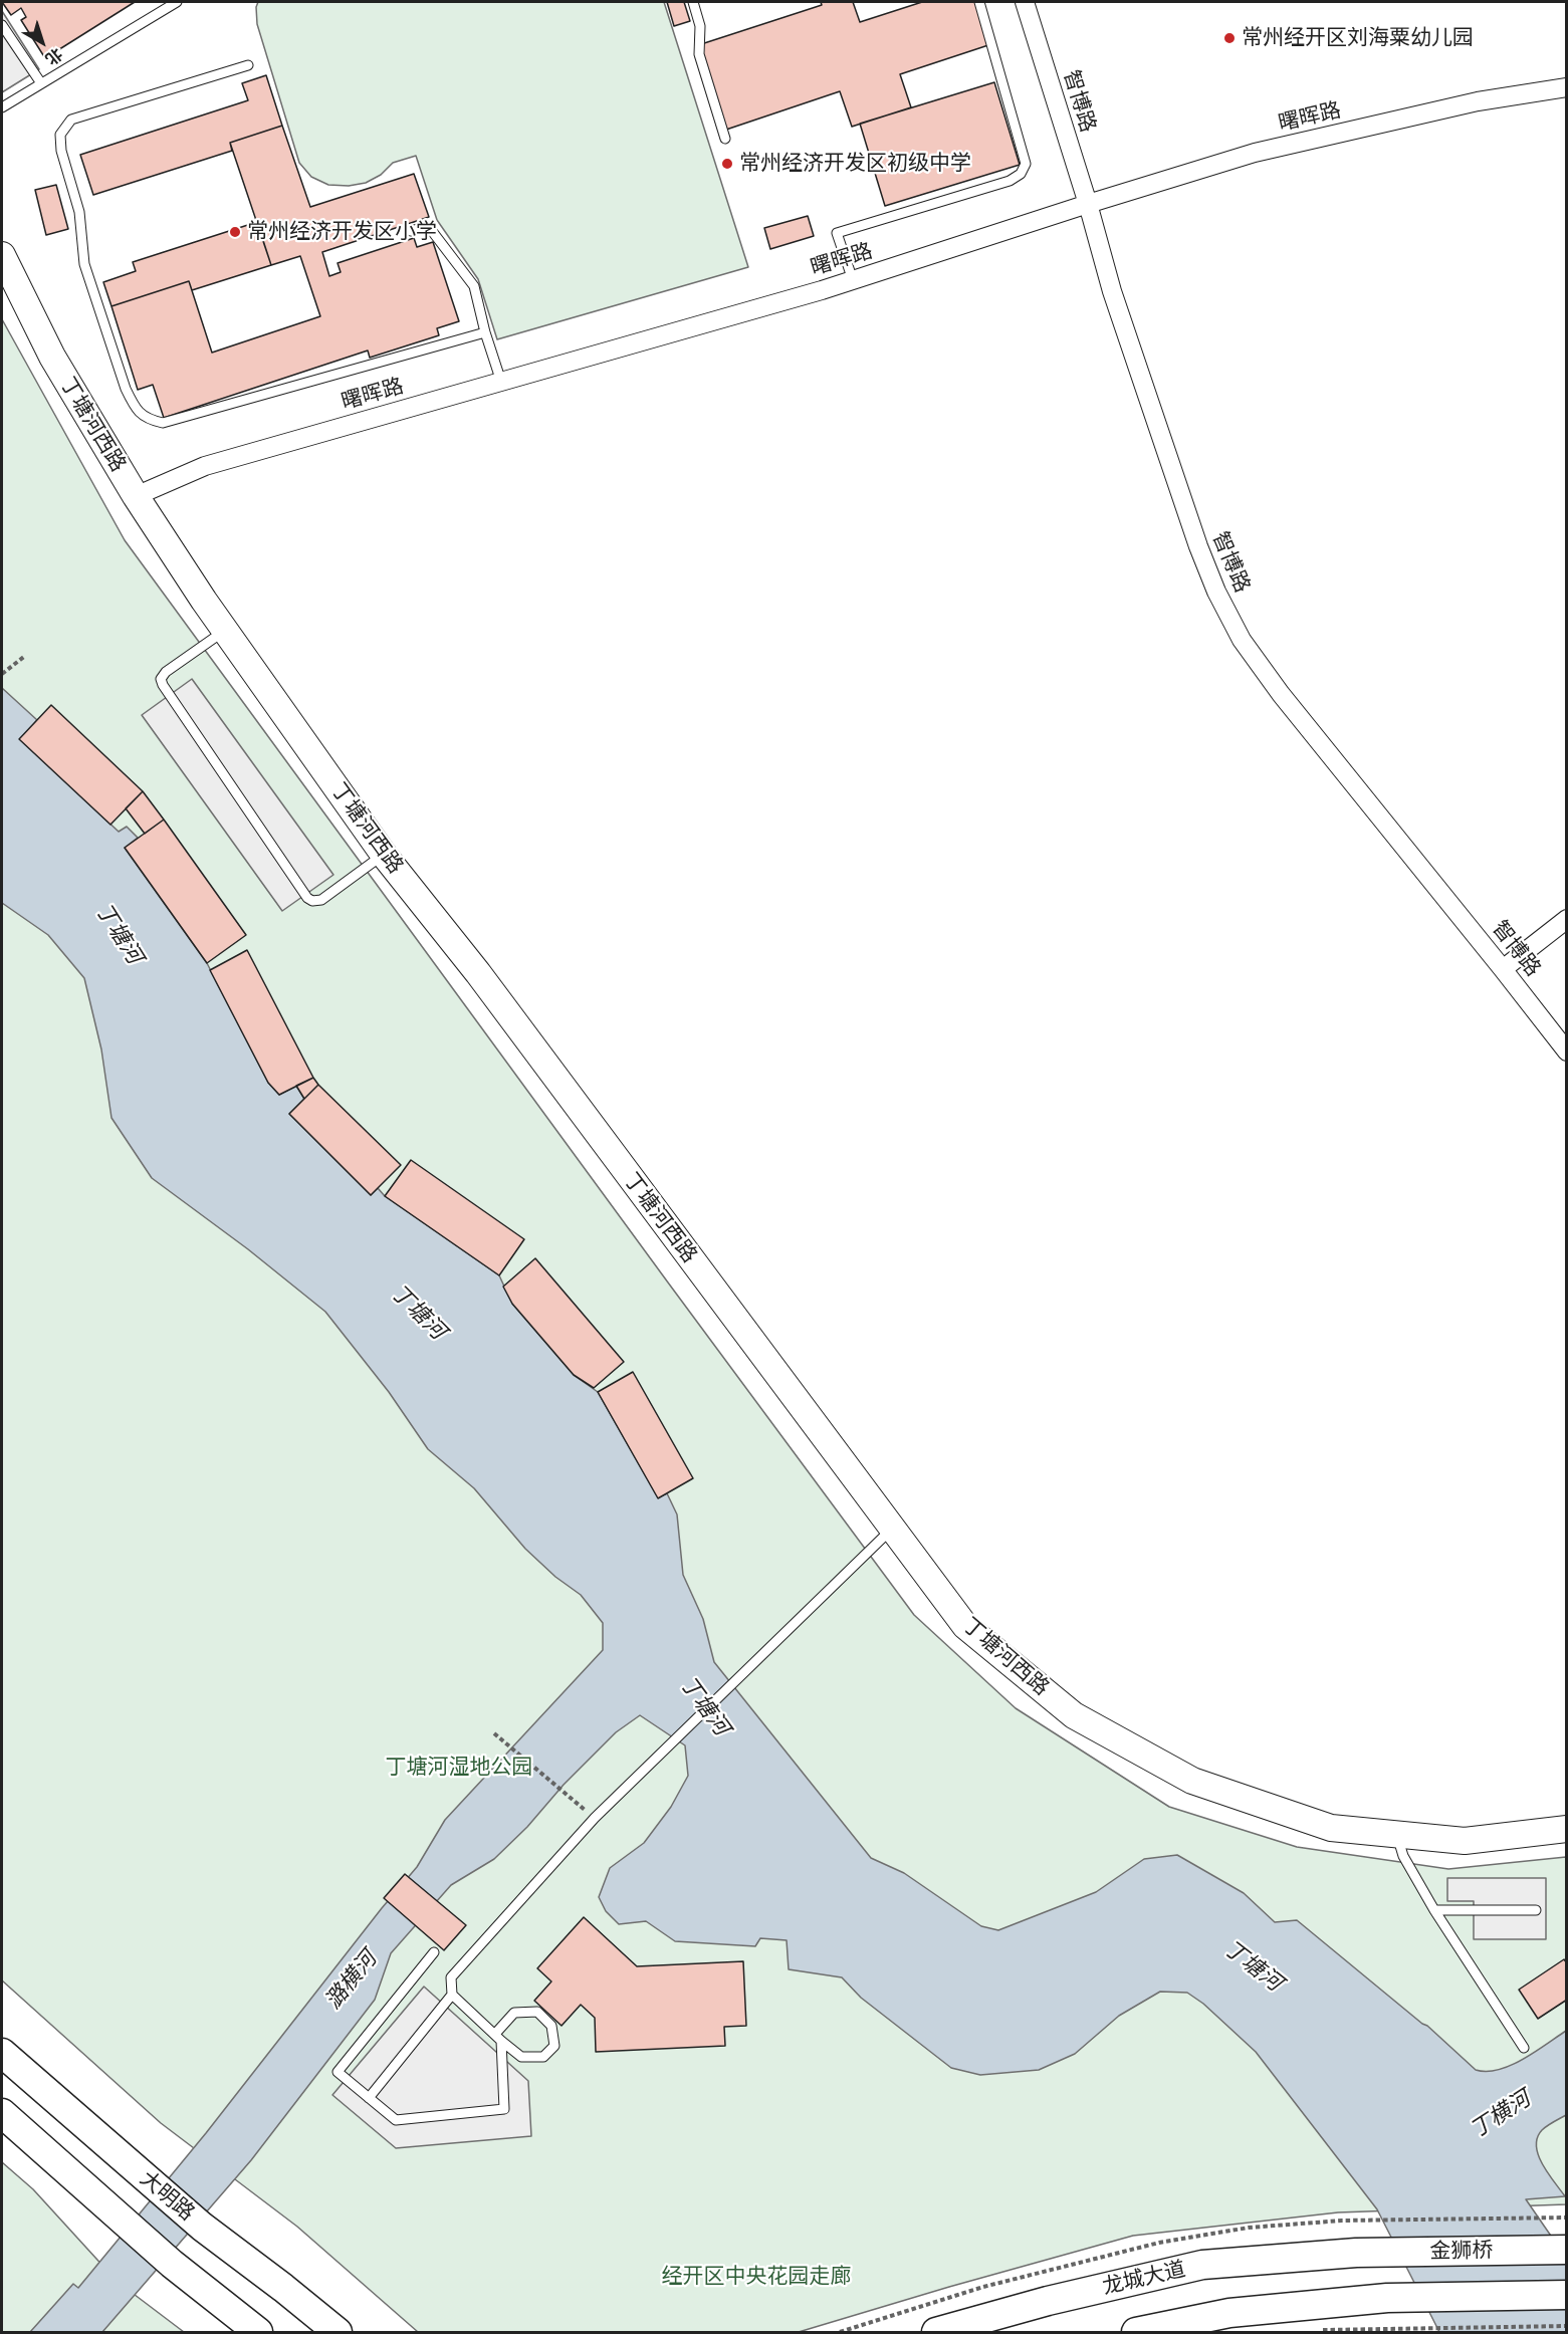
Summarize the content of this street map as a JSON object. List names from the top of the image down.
{
  "streets": {
    "main road": ["大明路", "金狮桥", "龙城大道"],
    "street": ["智博路", "曙晖路", "丁塘河西路"]
  },
  "crossings": [
    ["智博路", "曙晖路"],
    ["曙晖路", "丁塘河西路"],
    ["金狮桥", "龙城大道"]
  ],
  "water": ["丁塘河", "潞横河", "丁横河"],
  "parks": ["丁塘河湿地公园", "经开区中央花园走廊"],
  "places": ["常州经开区刘海粟幼儿园", "常州经济开发区初级中学", "常州经济开发区小学"],
  "north": "bottom right"
}
